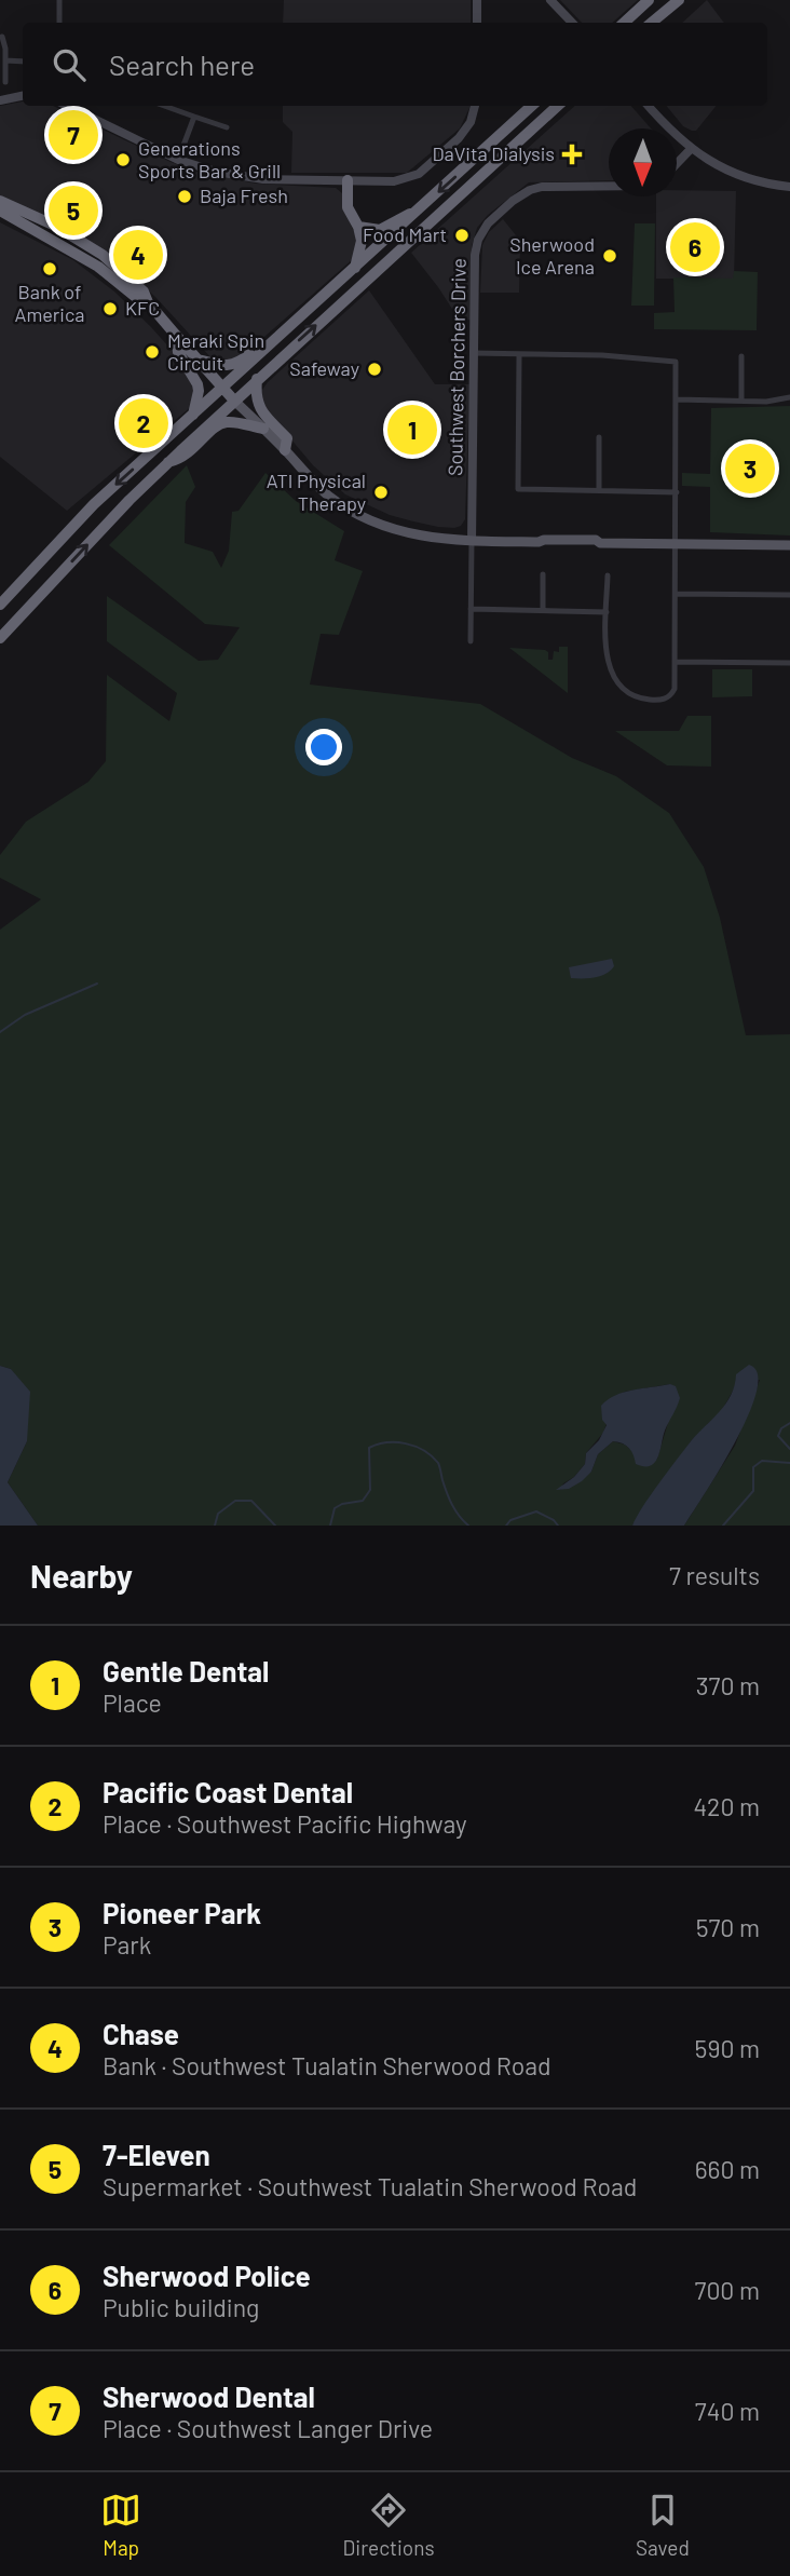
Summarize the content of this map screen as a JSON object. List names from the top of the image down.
{
  "streets": {
    "street": ["Southwest Borchers Drive"]
  },
  "places": {
    "health": ["DaVita Dialysis"],
    "other": [
      "Generations Sports Bar & Grill",
      "Baja Fresh",
      "Food Mart",
      "Sherwood Ice Arena",
      "Bank of America",
      "KFC",
      "Meraki Spin Circuit",
      "Safeway",
      "ATI Physical Therapy"
    ]
  },
  "north": "bottom",
  "page": {
    "search": "Search here",
    "pins": [
      "7",
      "5",
      "6",
      "4",
      "2",
      "1",
      "3"
    ],
    "heading": ["Nearby", "7 results"],
    "list": [
      {
        "mark": "1",
        "name": "Gentle Dental",
        "note": "Place",
        "value": "370 m"
      },
      {
        "mark": "2",
        "name": "Pacific Coast Dental",
        "note": "Place · Southwest Pacific Highway",
        "value": "420 m"
      },
      {
        "mark": "3",
        "name": "Pioneer Park",
        "note": "Park",
        "value": "570 m"
      },
      {
        "mark": "4",
        "name": "Chase",
        "note": "Bank · Southwest Tualatin Sherwood Road",
        "value": "590 m"
      },
      {
        "mark": "5",
        "name": "7-Eleven",
        "note": "Supermarket · Southwest Tualatin Sherwood Road",
        "value": "660 m"
      },
      {
        "mark": "6",
        "name": "Sherwood Police",
        "note": "Public building",
        "value": "700 m"
      },
      {
        "mark": "7",
        "name": "Sherwood Dental",
        "note": "Place · Southwest Langer Drive",
        "value": "740 m"
      }
    ],
    "nav": ["Map", "Directions", "Saved"]
  }
}
